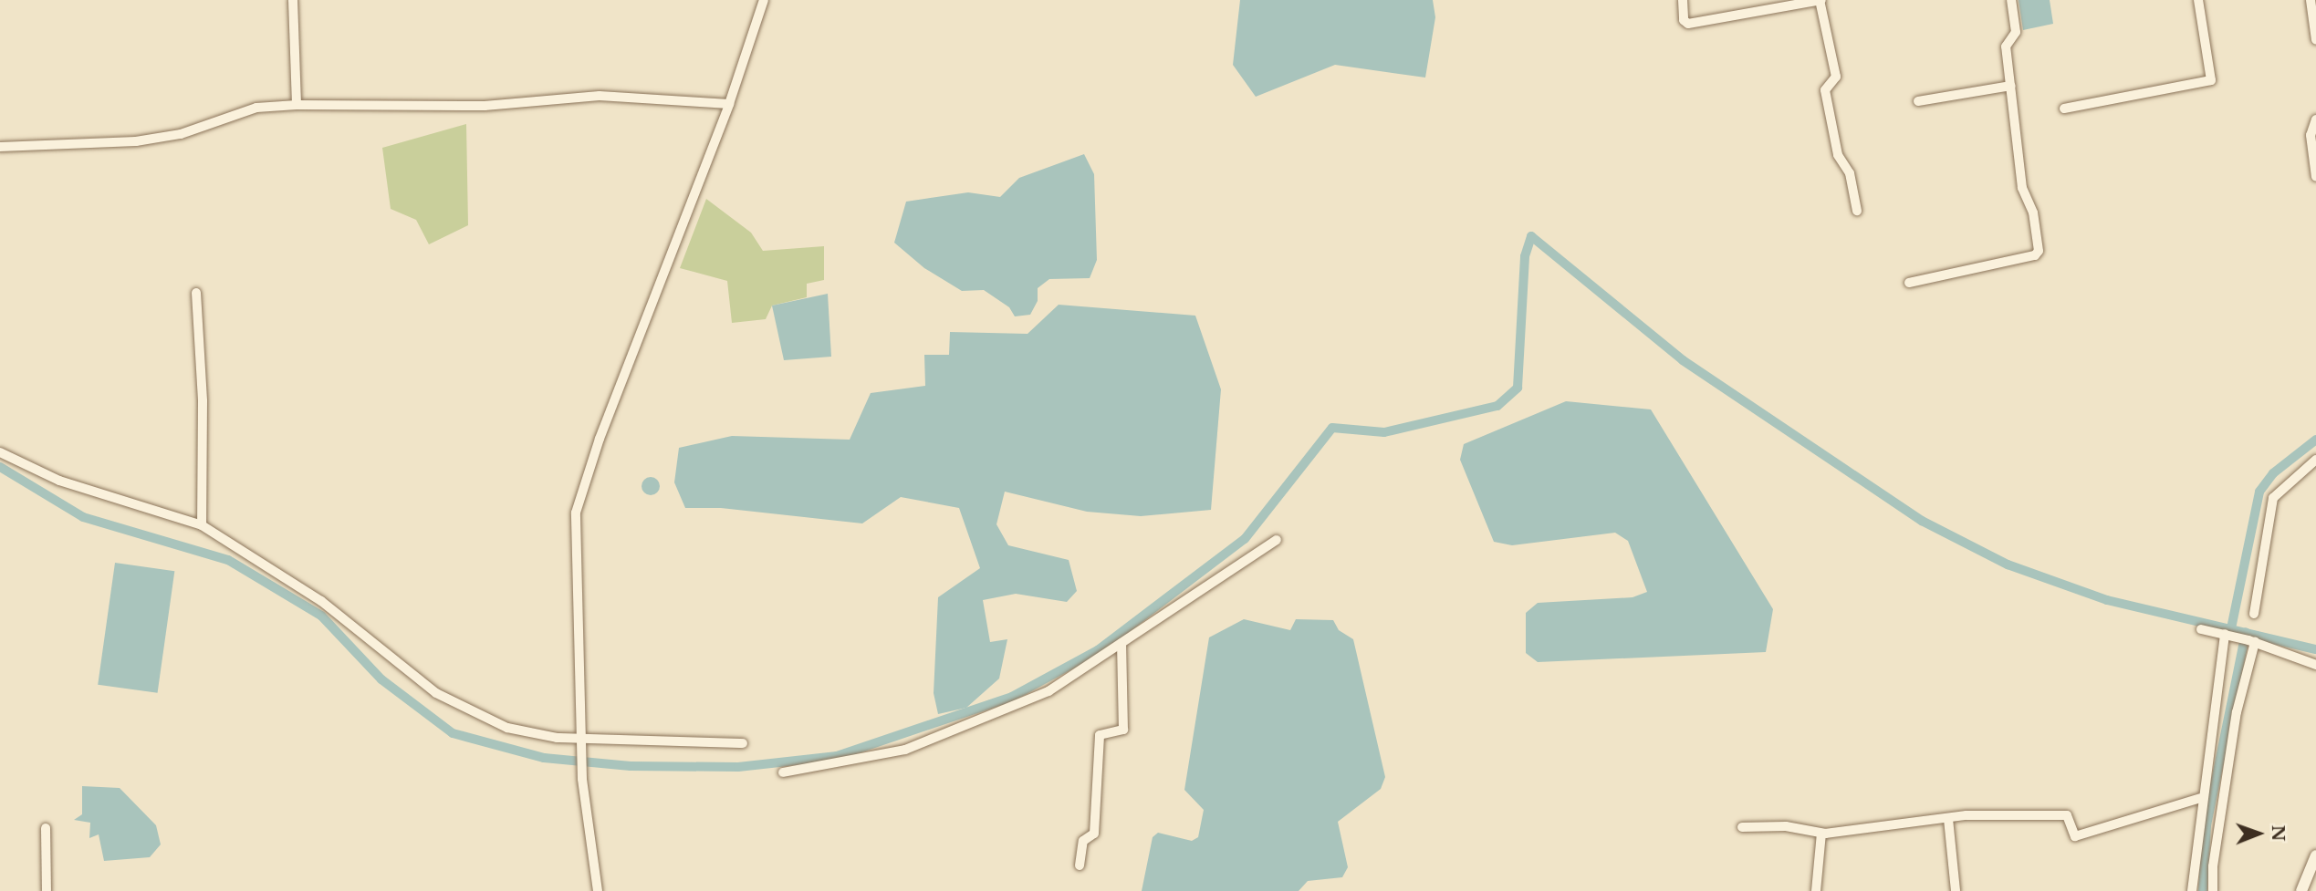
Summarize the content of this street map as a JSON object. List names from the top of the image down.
{
  "north": "right"
}
